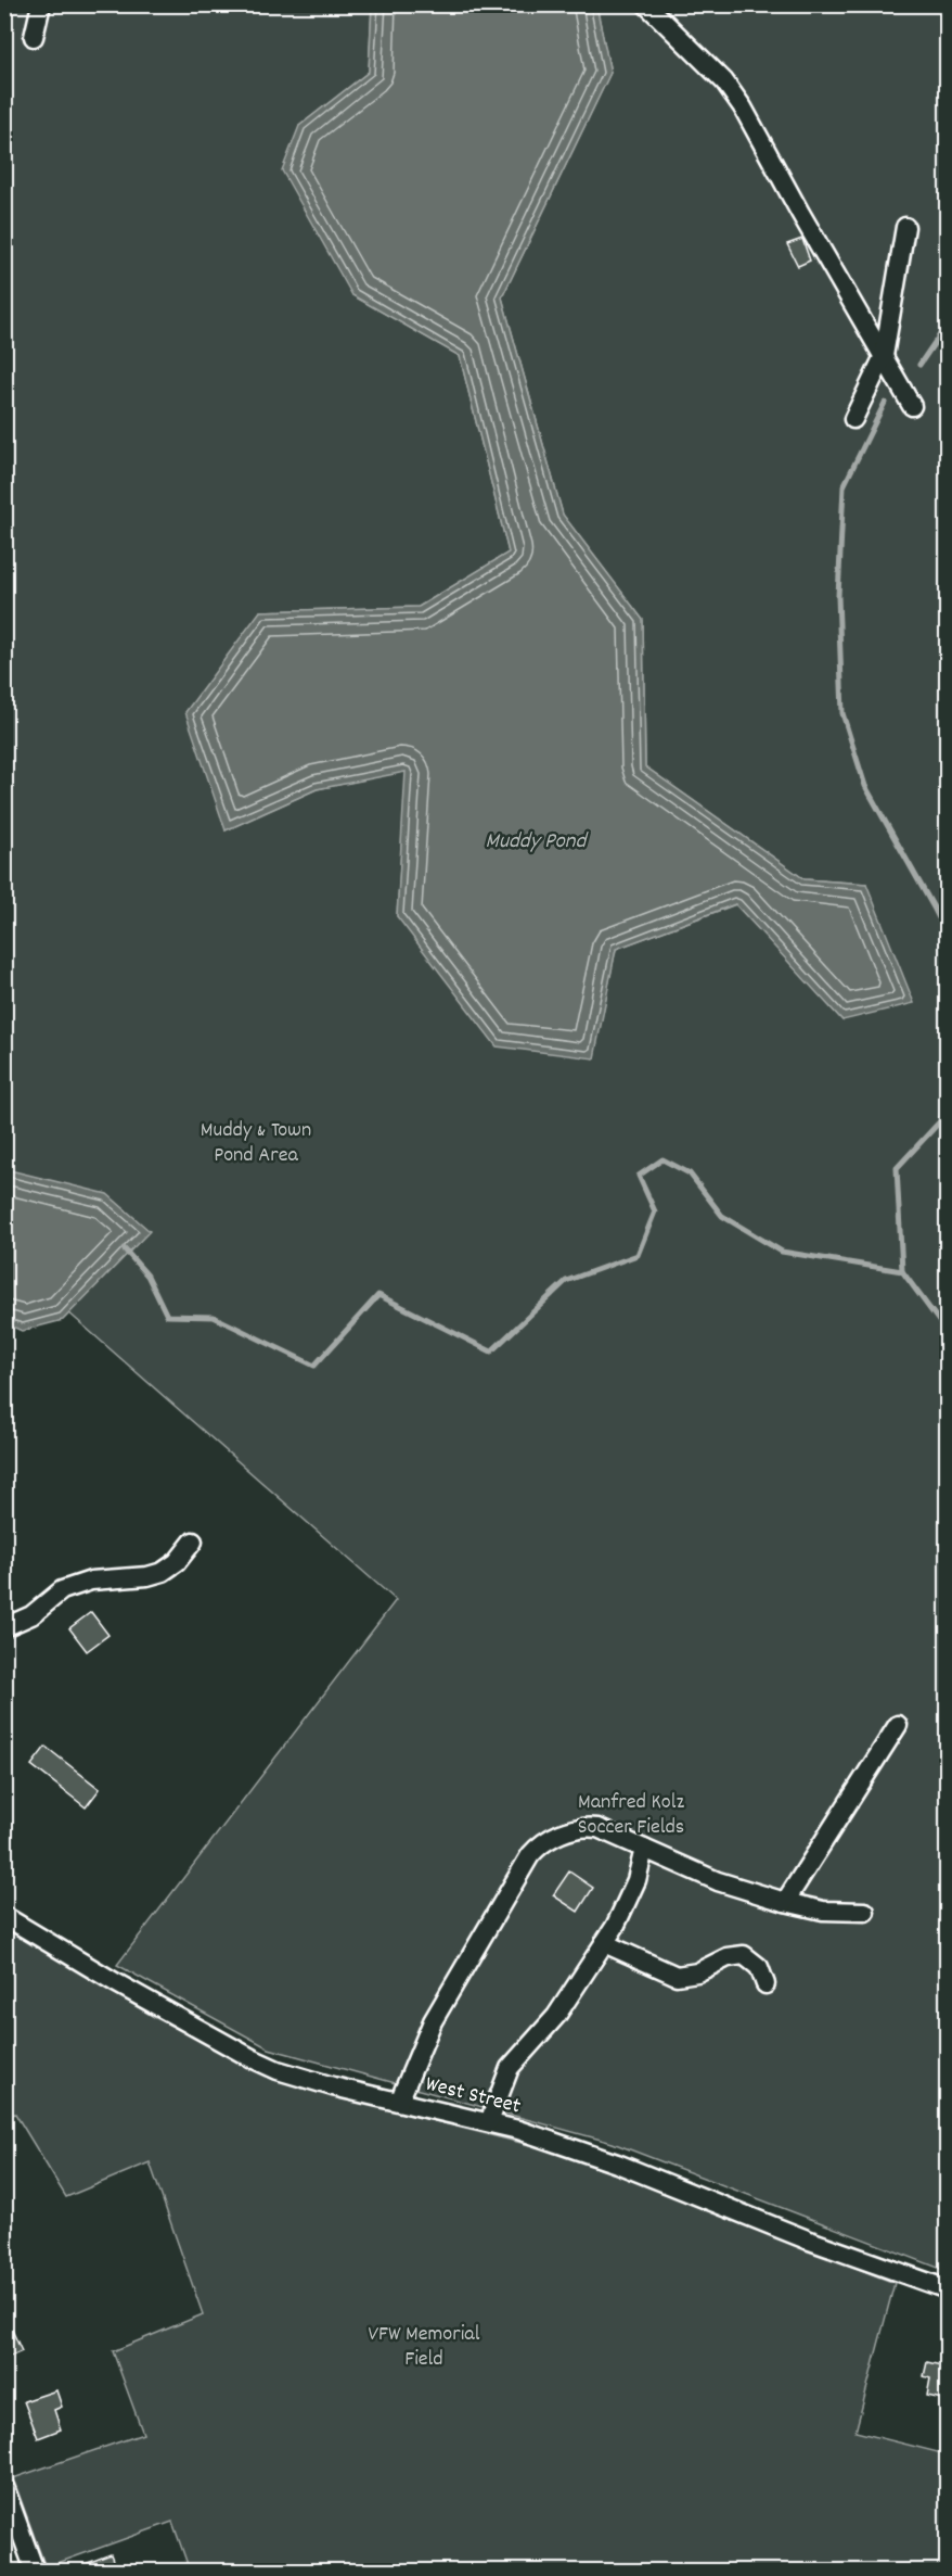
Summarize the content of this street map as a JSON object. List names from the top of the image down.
{
  "streets": {
    "street": ["West Street"]
  },
  "water": ["Muddy Pond"],
  "parks": ["Muddy & Town Pond Area", "Manfred Kolz Soccer Fields", "VFW Memorial Field"]
}
